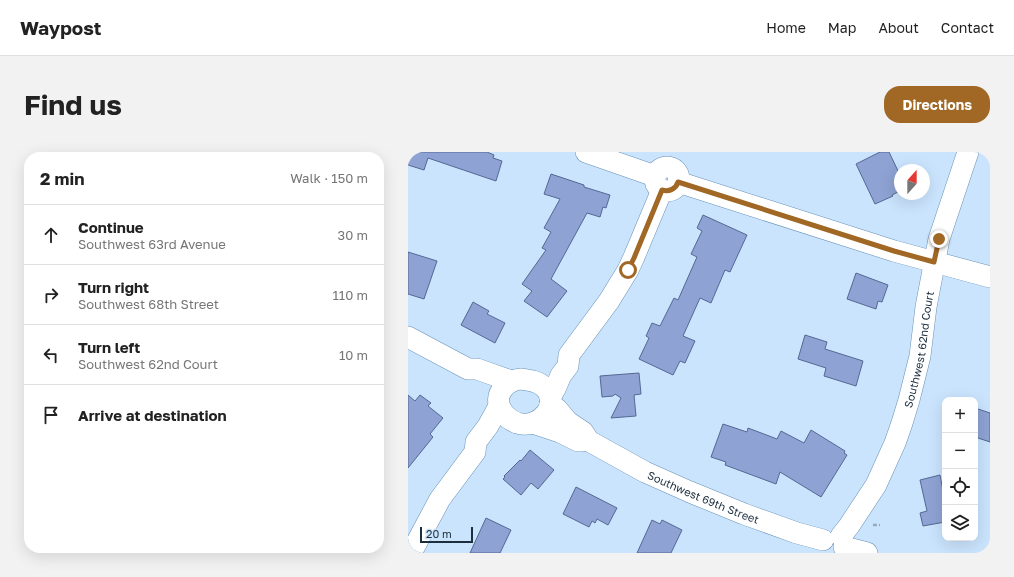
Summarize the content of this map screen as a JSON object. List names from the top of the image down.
{
  "streets": {
    "street": ["Southwest 62nd Court", "Southwest 69th Street"]
  },
  "crossings": [
    ["Southwest 62nd Court", "Southwest 69th Street"]
  ],
  "scale_bar": "20 m",
  "north": "top",
  "page": {
    "header": "Waypost",
    "nav": [
      "Home",
      "Map",
      "About",
      "Contact"
    ],
    "buttons": "Directions",
    "title": "Find us",
    "heading": ["2 min", "Walk · 150 m"],
    "list": [
      ["Continue", "Southwest 63rd Avenue", "30 m"],
      ["Turn right", "Southwest 68th Street", "110 m"],
      ["Turn left", "Southwest 62nd Court", "10 m"],
      "Arrive at destination"
    ],
    "map_buttons": ["+", "−"],
    "scale": "20 m"
  }
}
